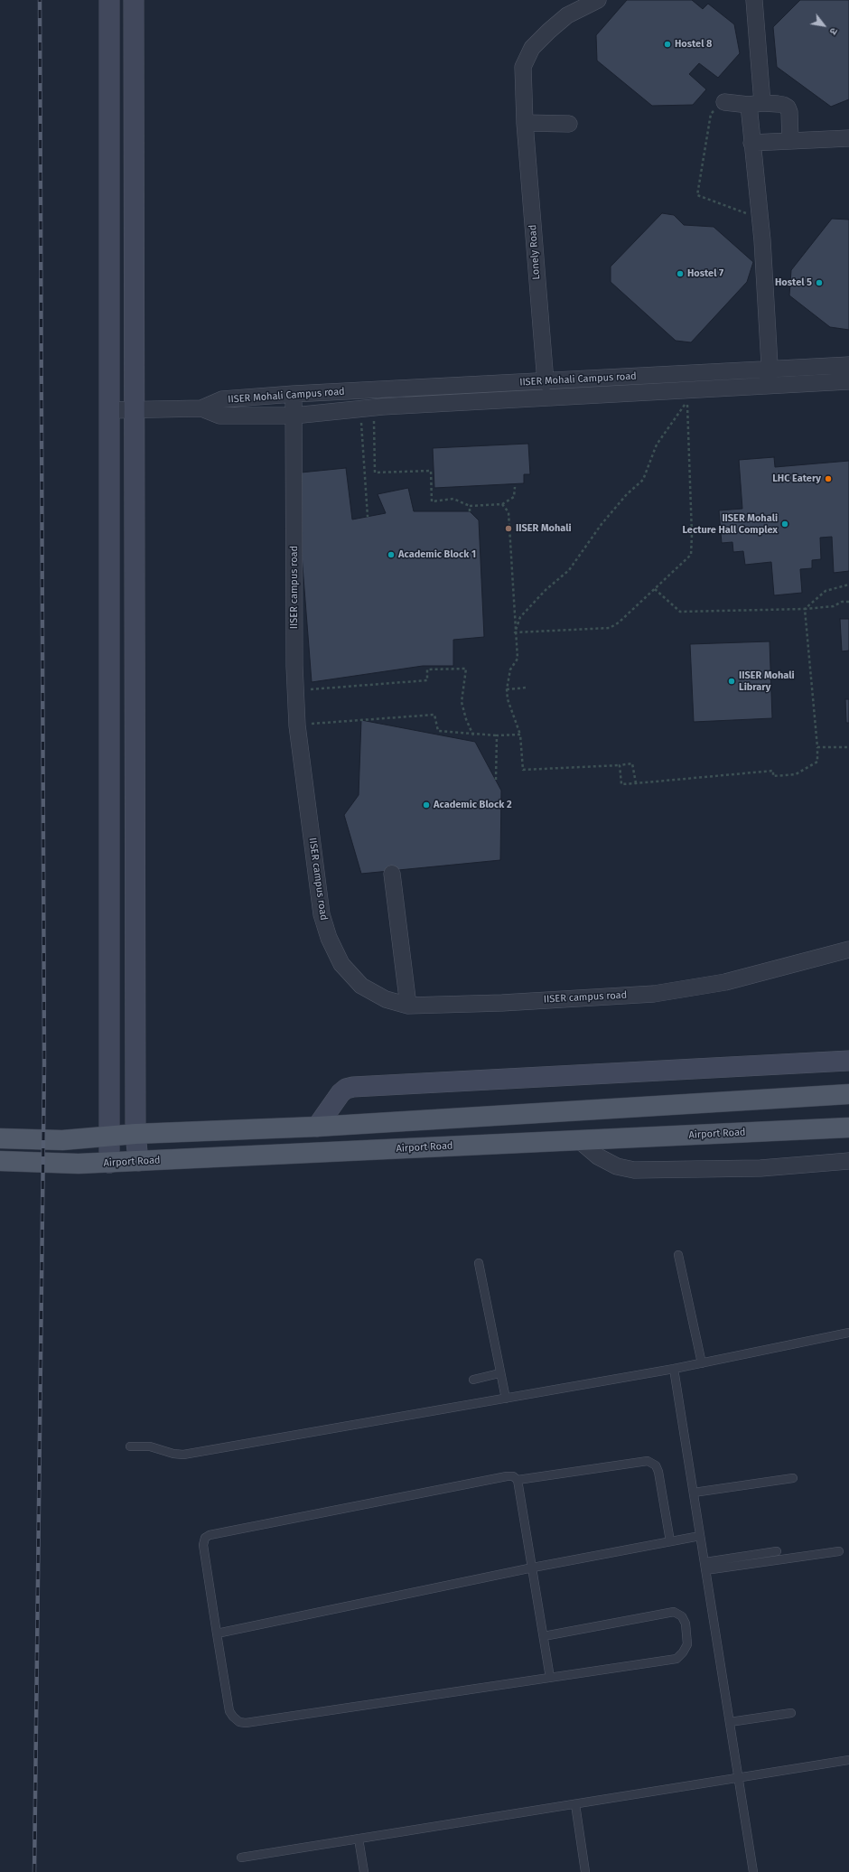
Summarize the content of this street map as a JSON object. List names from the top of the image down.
{
  "streets": {
    "main road": ["Airport Road"],
    "street": ["Lonely Road", "IISER Mohali Campus road", "IISER campus road"]
  },
  "crossings": [
    ["Lonely Road", "IISER Mohali Campus road"],
    ["IISER Mohali Campus road", "IISER campus road"]
  ],
  "places": [
    "Hostel 8",
    "Hostel 7",
    "Hostel 5",
    "LHC Eatery",
    "IISER Mohali Lecture Hall Complex",
    "IISER Mohali",
    "Academic Block 1",
    "IISER Mohali Library",
    "Academic Block 2"
  ],
  "north": "bottom right"
}
